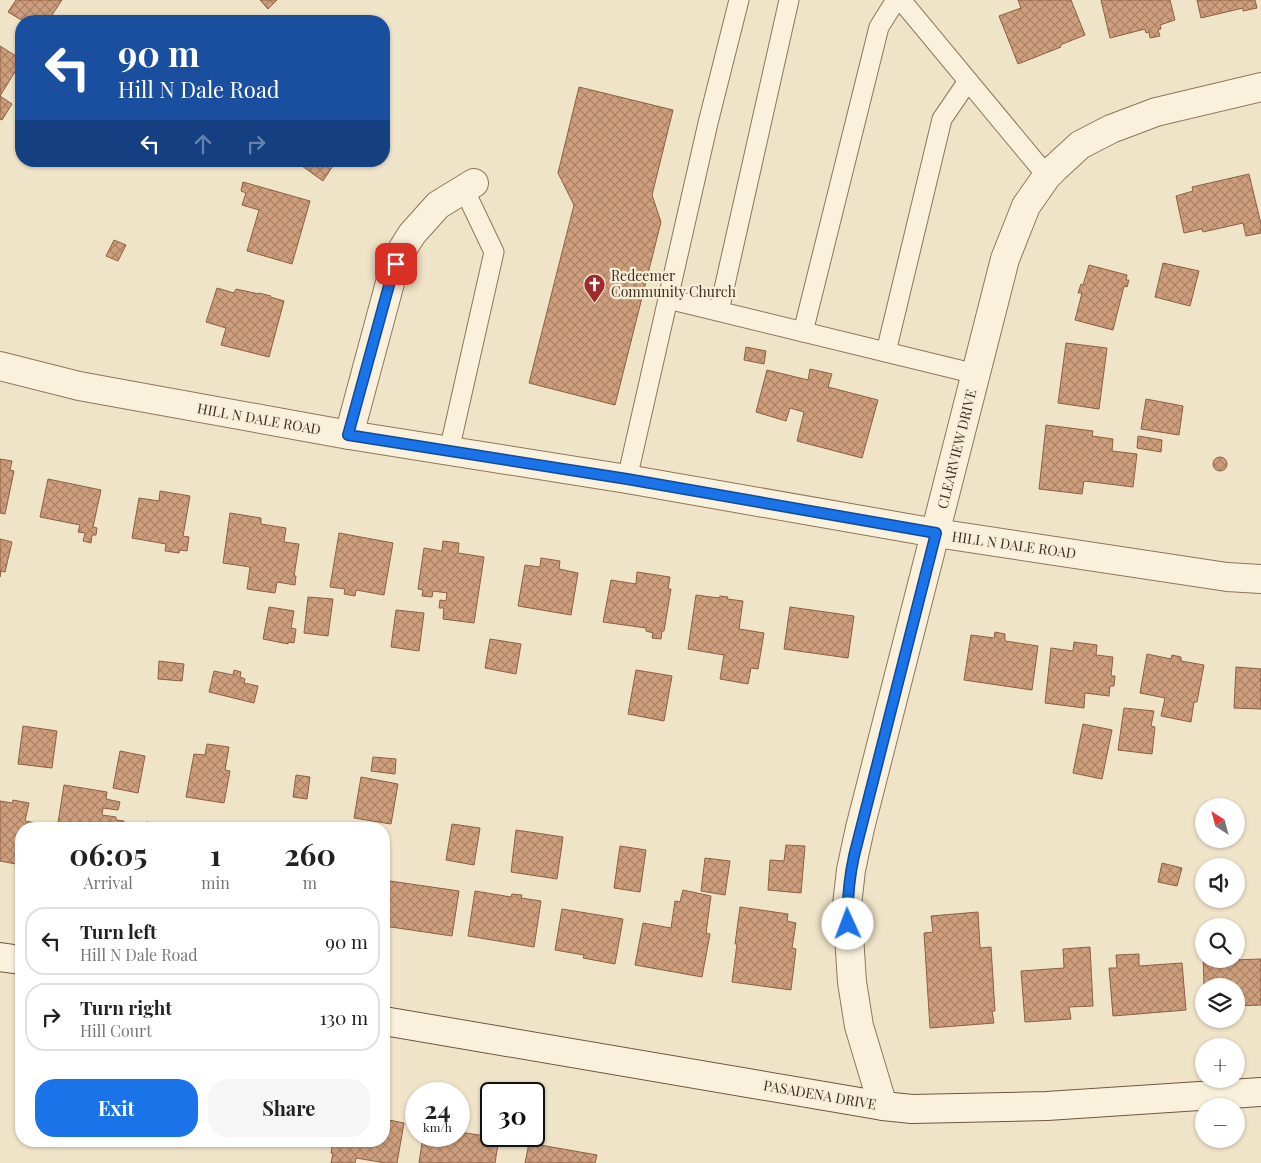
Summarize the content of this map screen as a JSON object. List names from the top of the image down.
{
  "streets": {
    "street": ["HILL N DALE ROAD", "CLEARVIEW DRIVE", "PASADENA DRIVE"]
  },
  "crossings": [
    ["HILL N DALE ROAD", "CLEARVIEW DRIVE"],
    ["CLEARVIEW DRIVE", "PASADENA DRIVE"]
  ],
  "places": {
    "church": ["Redeemer Community Church"]
  },
  "north": "top left",
  "page": {
    "turn": ["90 m", "Hill N Dale Road"],
    "map_buttons": ["+", "−"],
    "eta": [
      "06:05",
      "Arrival",
      "1",
      "min",
      "260",
      "m"
    ],
    "list": [
      {
        "name": "Turn left",
        "note": "Hill N Dale Road",
        "value": "90 m"
      },
      {
        "name": "Turn right",
        "note": "Hill Court",
        "value": "130 m"
      }
    ],
    "buttons": ["Exit", "Share"],
    "speed": "24 km/h",
    "limit": "30"
  }
}
